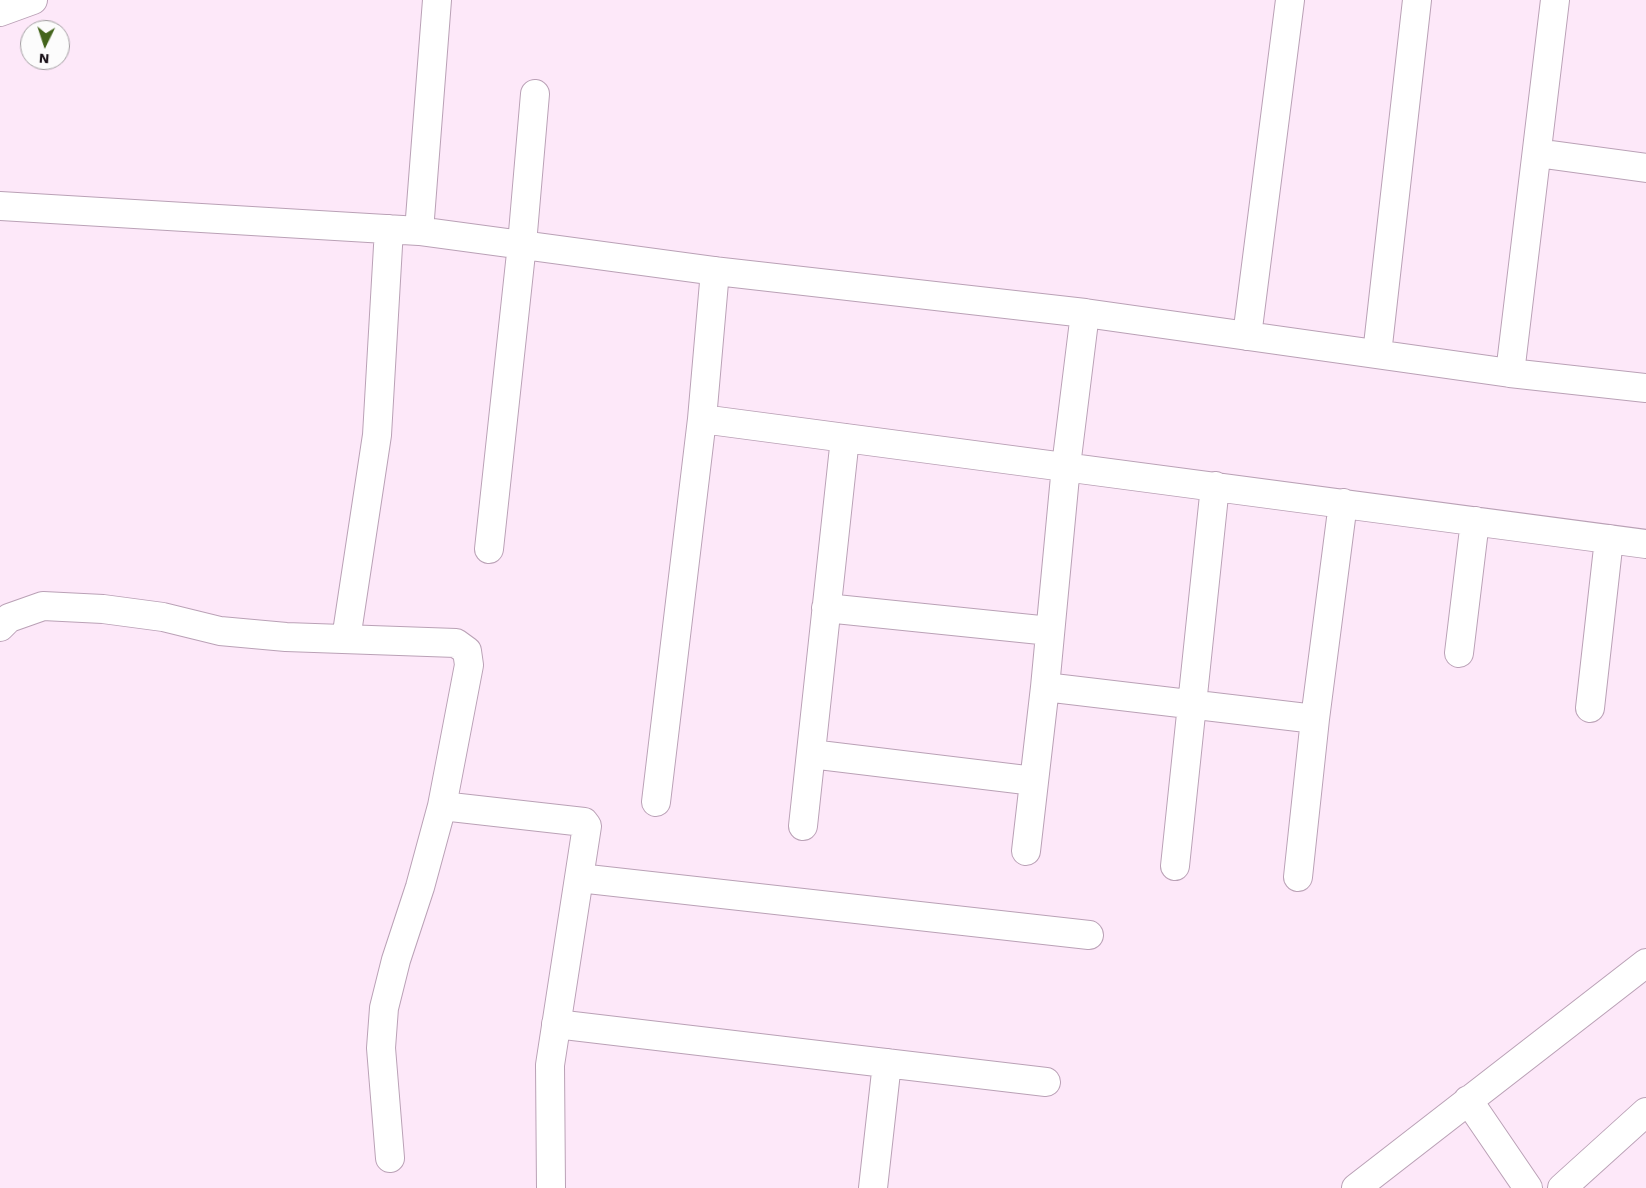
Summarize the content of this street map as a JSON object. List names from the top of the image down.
{
  "north": "bottom"
}
